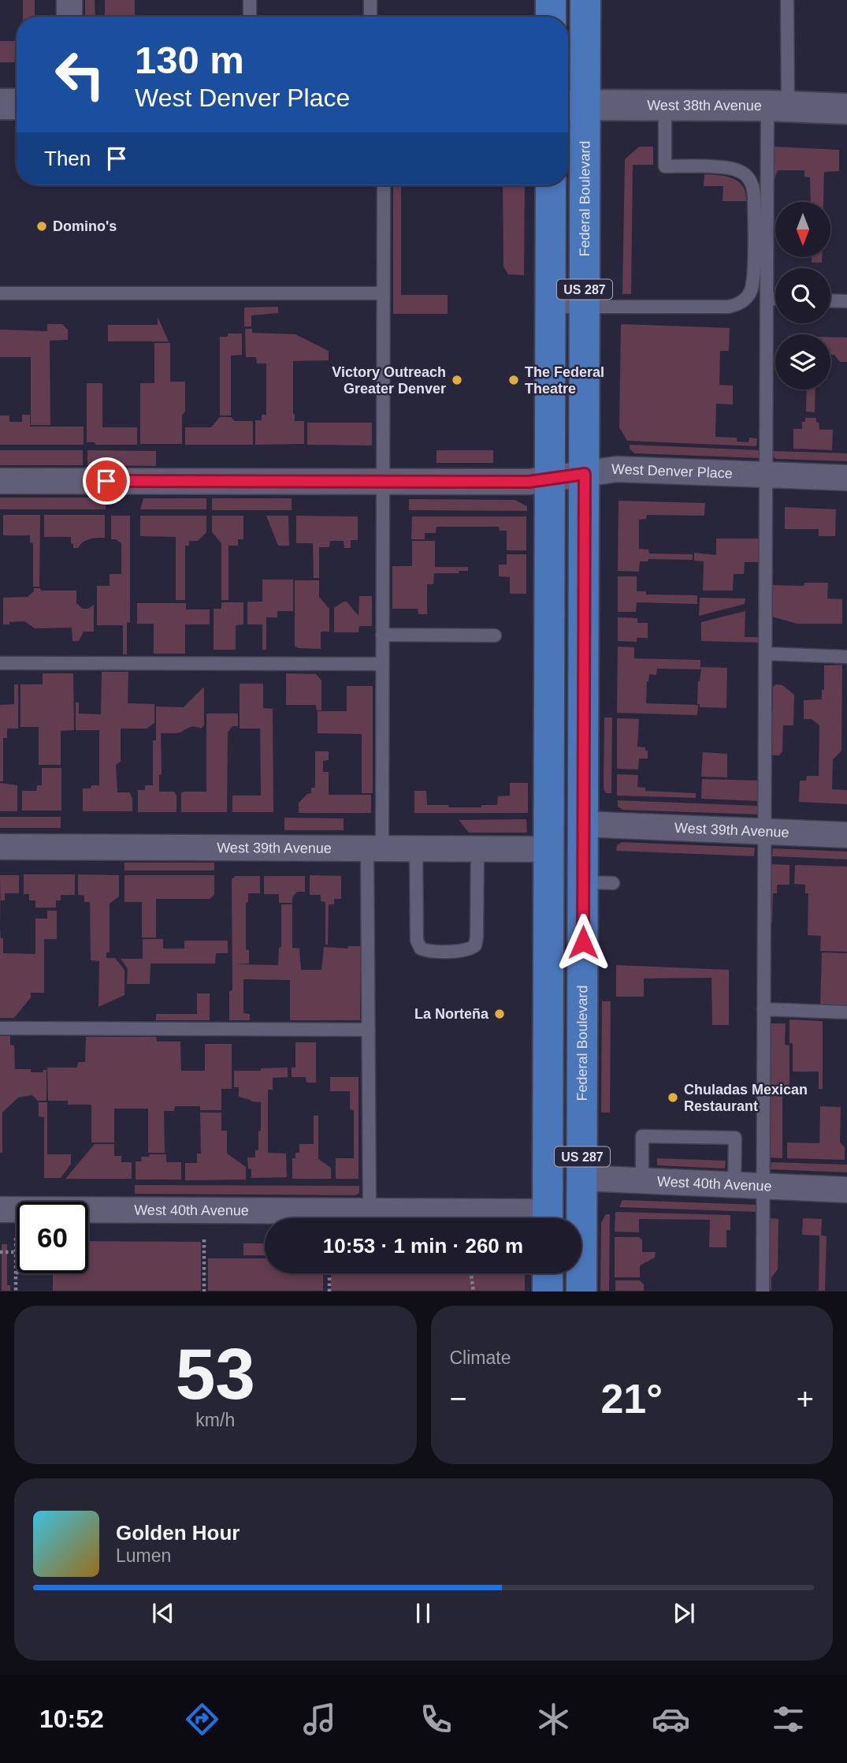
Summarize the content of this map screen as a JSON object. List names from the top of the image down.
{
  "streets": {
    "main road": ["West 38th Avenue", "Federal Boulevard", "US 287"],
    "street": ["West Denver Place", "West 39th Avenue", "West 40th Avenue"]
  },
  "crossings": [
    ["West 38th Avenue", "Federal Boulevard"],
    ["Federal Boulevard", "West Denver Place"],
    ["Federal Boulevard", "West 39th Avenue"],
    ["Federal Boulevard", "West 40th Avenue"]
  ],
  "places": [
    "Domino's",
    "Victory Outreach Greater Denver",
    "The Federal Theatre",
    "La Norteña",
    "Chuladas Mexican Restaurant"
  ],
  "north": "bottom",
  "page": {
    "turn": ["130 m", "West Denver Place"],
    "then": "Then",
    "limit": "60",
    "trip": "10:53 · 1 min · 260 m",
    "tile": [
      ["53", "km/h"],
      "Climate"
    ],
    "heat": ["−", "21°", "+"],
    "song": ["Golden Hour", "Lumen"],
    "tabs": "10:52"
  }
}
